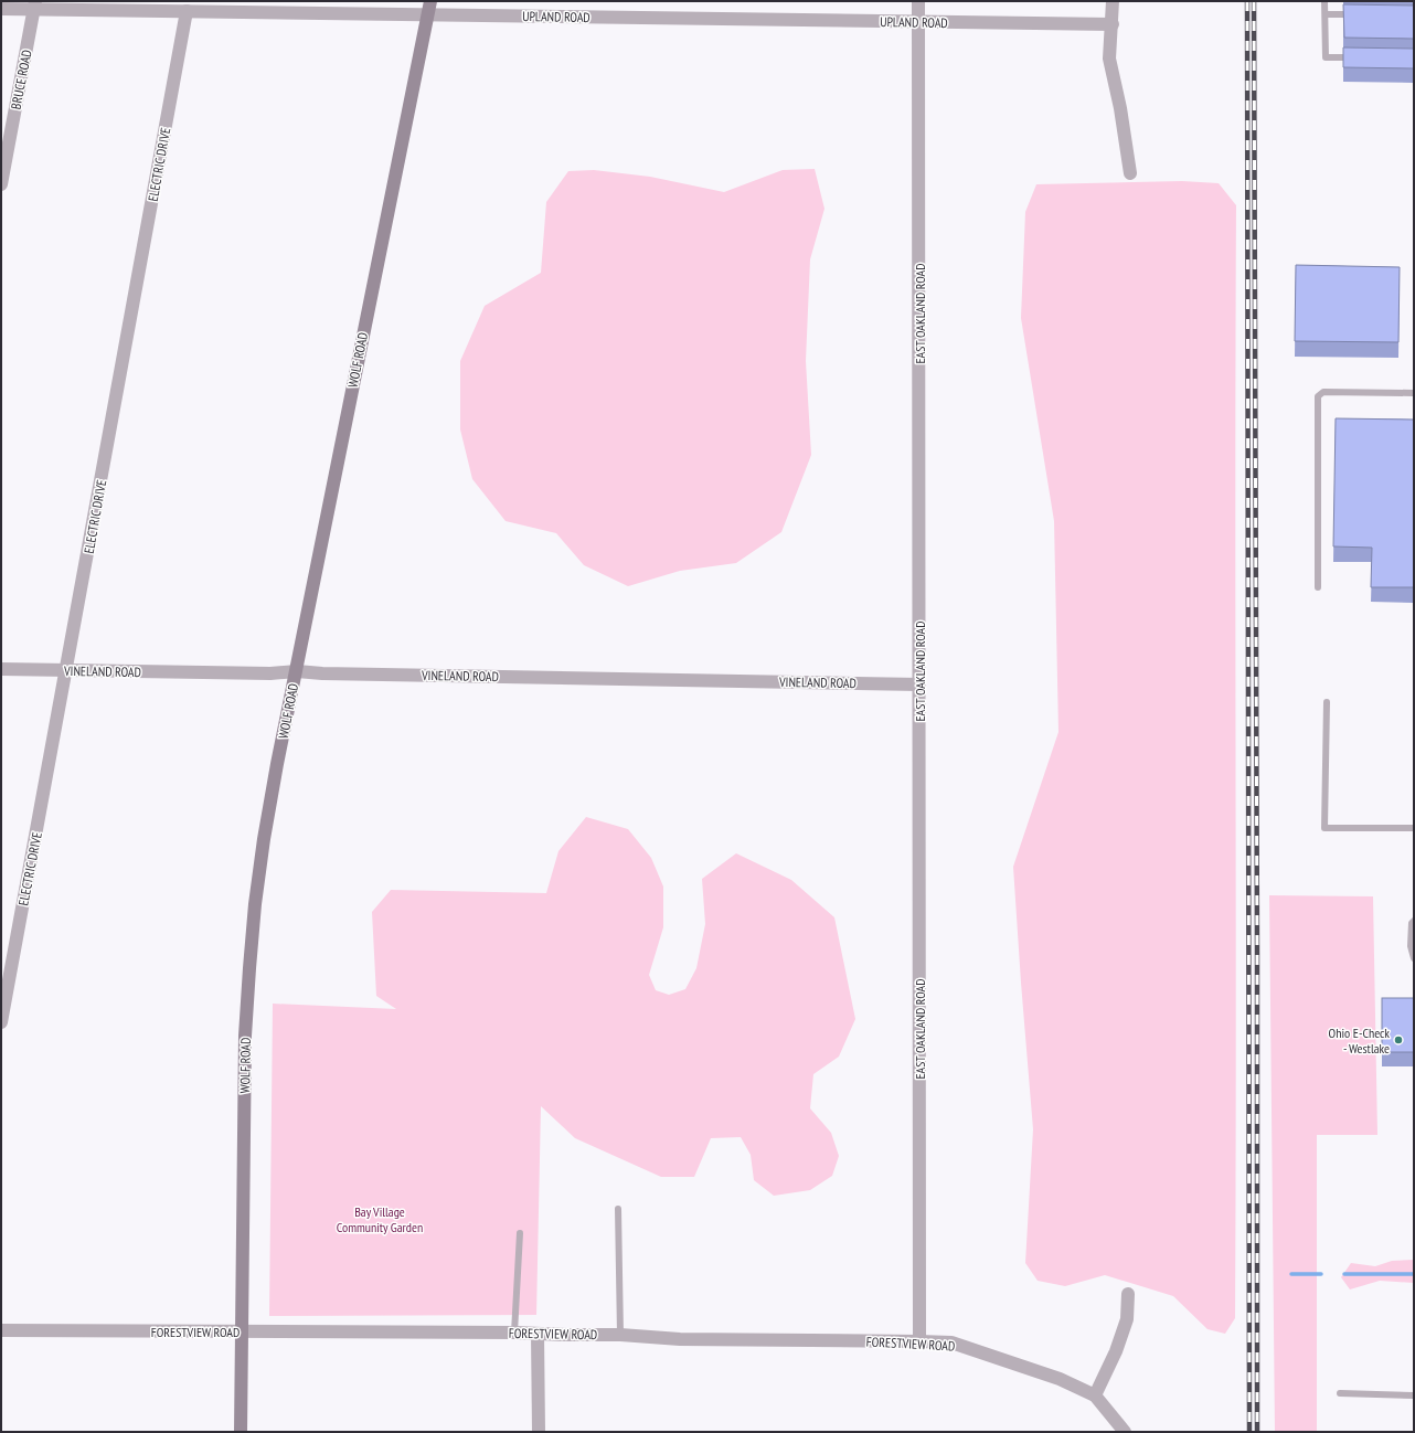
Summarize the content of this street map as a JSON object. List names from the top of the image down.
{
  "streets": {
    "street": [
      "UPLAND ROAD",
      "BRUCE ROAD",
      "ELECTRIC DRIVE",
      "EAST OAKLAND ROAD",
      "WOLF ROAD",
      "VINELAND ROAD",
      "FORESTVIEW ROAD"
    ]
  },
  "crossings": [
    ["UPLAND ROAD", "BRUCE ROAD"],
    ["UPLAND ROAD", "ELECTRIC DRIVE"],
    ["UPLAND ROAD", "EAST OAKLAND ROAD"],
    ["UPLAND ROAD", "WOLF ROAD"],
    ["ELECTRIC DRIVE", "VINELAND ROAD"],
    ["EAST OAKLAND ROAD", "VINELAND ROAD"],
    ["EAST OAKLAND ROAD", "FORESTVIEW ROAD"],
    ["WOLF ROAD", "VINELAND ROAD"],
    ["WOLF ROAD", "FORESTVIEW ROAD"]
  ],
  "parks": ["Bay Village Community Garden"],
  "places": ["Ohio E-Check - Westlake"]
}
